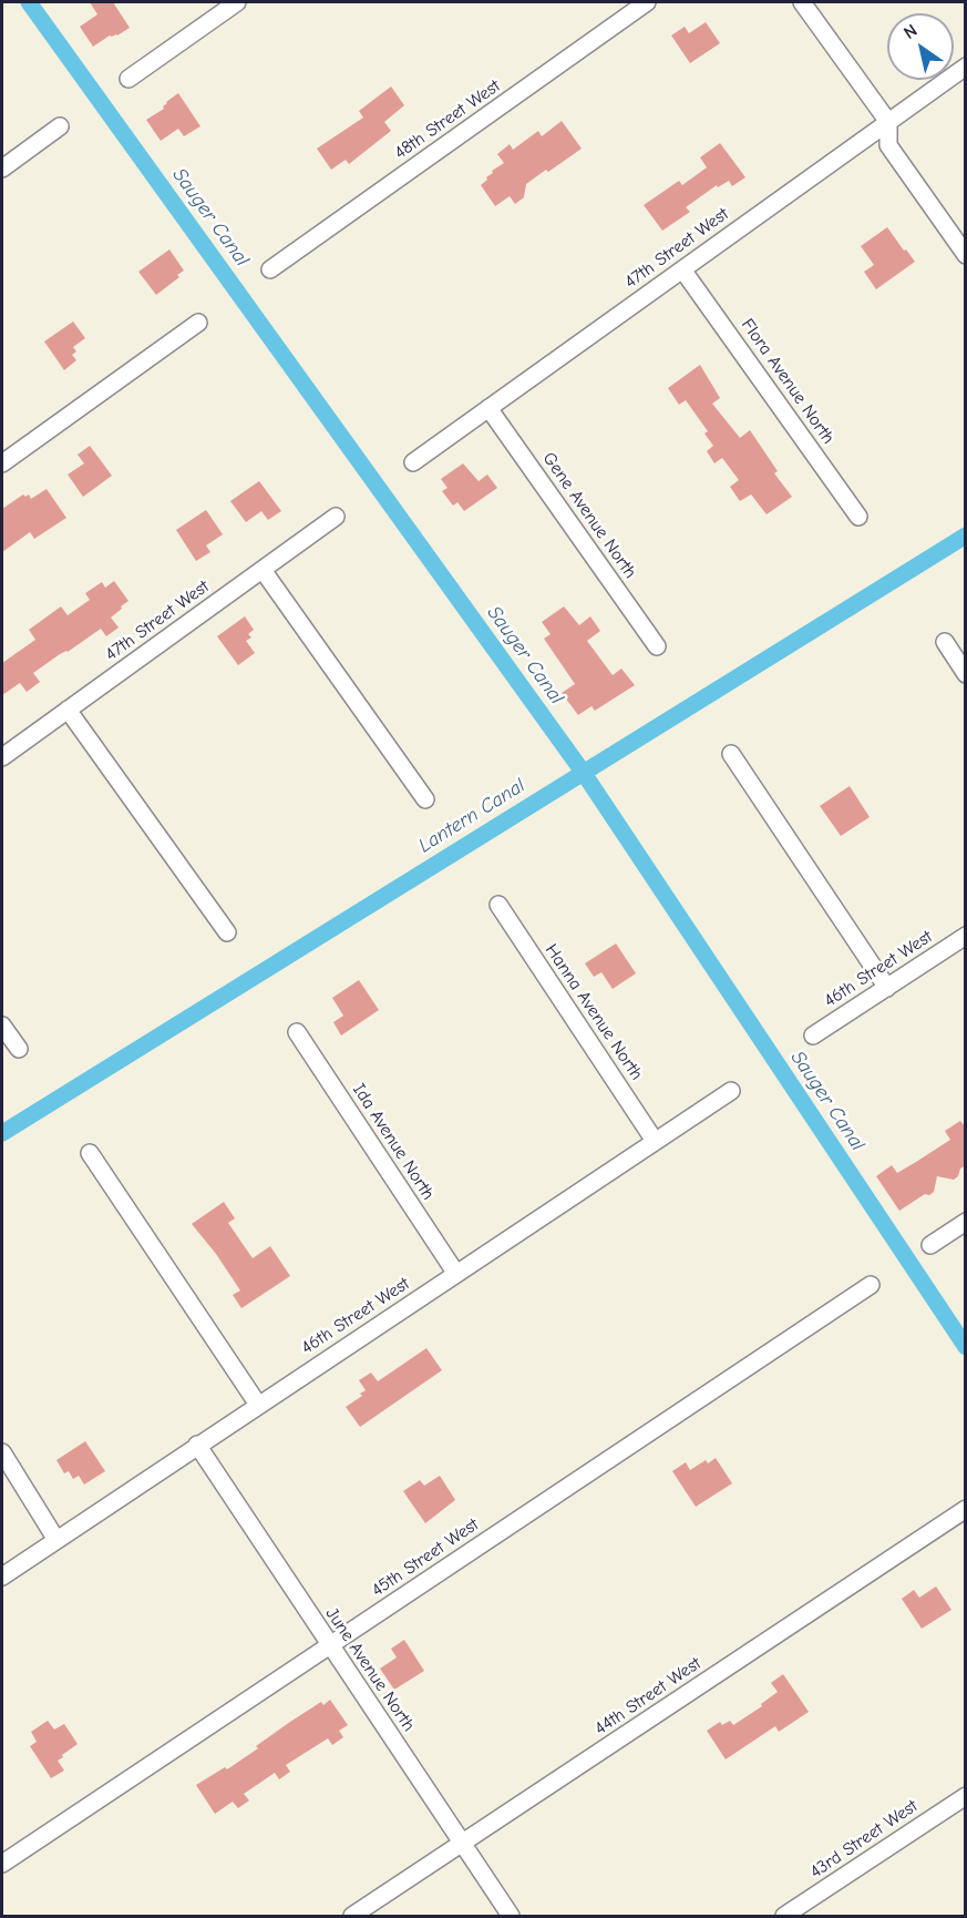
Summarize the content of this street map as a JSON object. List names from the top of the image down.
{
  "streets": {
    "street": [
      "48th Street West",
      "47th Street West",
      "Flora Avenue North",
      "Gene Avenue North",
      "46th Street West",
      "Hanna Avenue North",
      "Ida Avenue North",
      "45th Street West",
      "June Avenue North",
      "44th Street West",
      "43rd Street West"
    ]
  },
  "crossings": [
    ["47th Street West", "Flora Avenue North"],
    ["47th Street West", "Gene Avenue North"],
    ["46th Street West", "Hanna Avenue North"],
    ["46th Street West", "Ida Avenue North"],
    ["46th Street West", "June Avenue North"],
    ["45th Street West", "June Avenue North"],
    ["June Avenue North", "44th Street West"]
  ],
  "water": ["Sauger Canal", "Lantern Canal"],
  "north": "top left"
}
